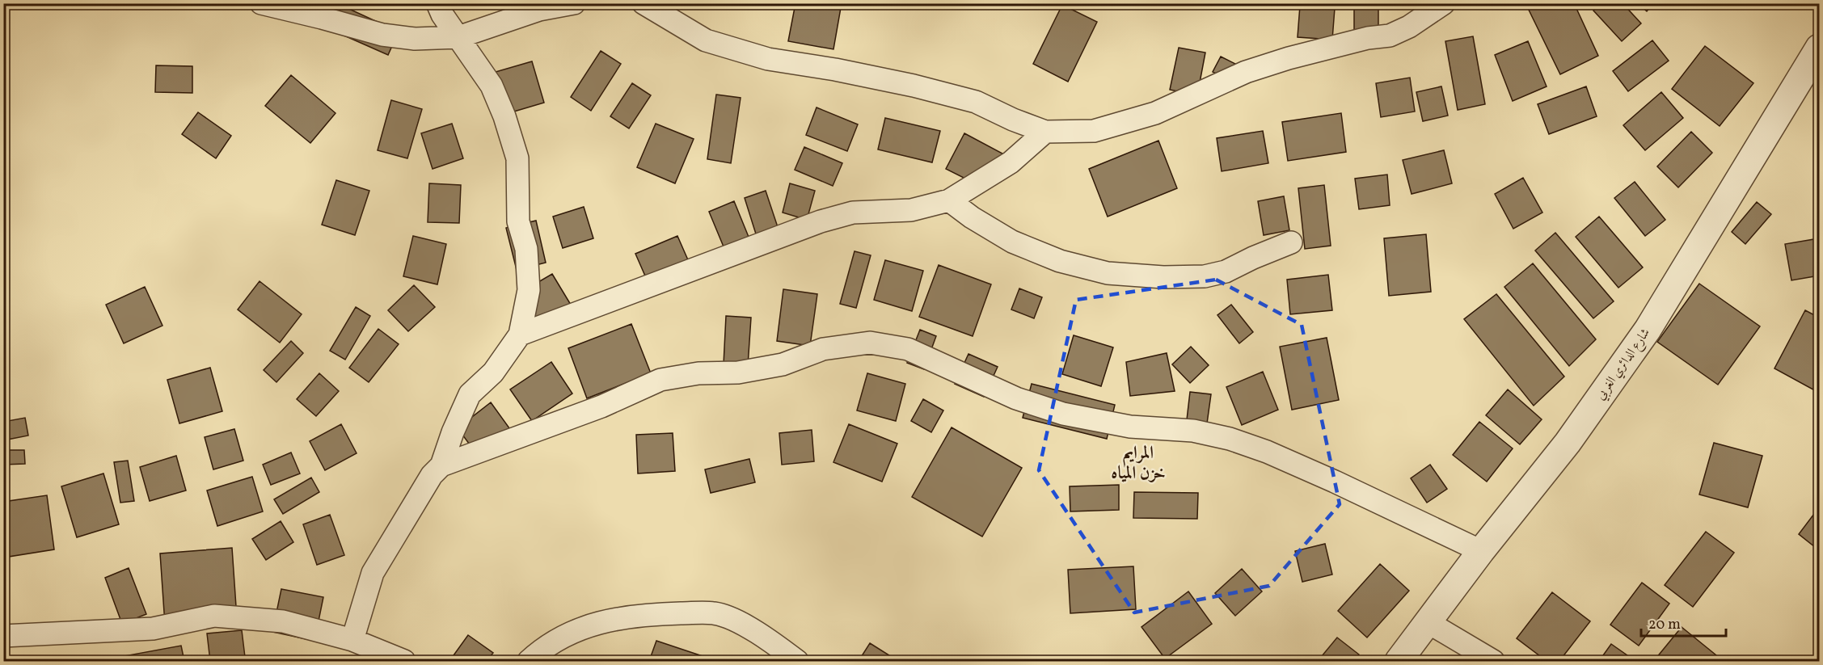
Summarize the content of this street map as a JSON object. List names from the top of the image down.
{
  "streets": {
    "street": ["شارع الدائري الغربي"]
  },
  "districts": ["المرايم خزن المياه"],
  "scale_bar": "20 m"
}
